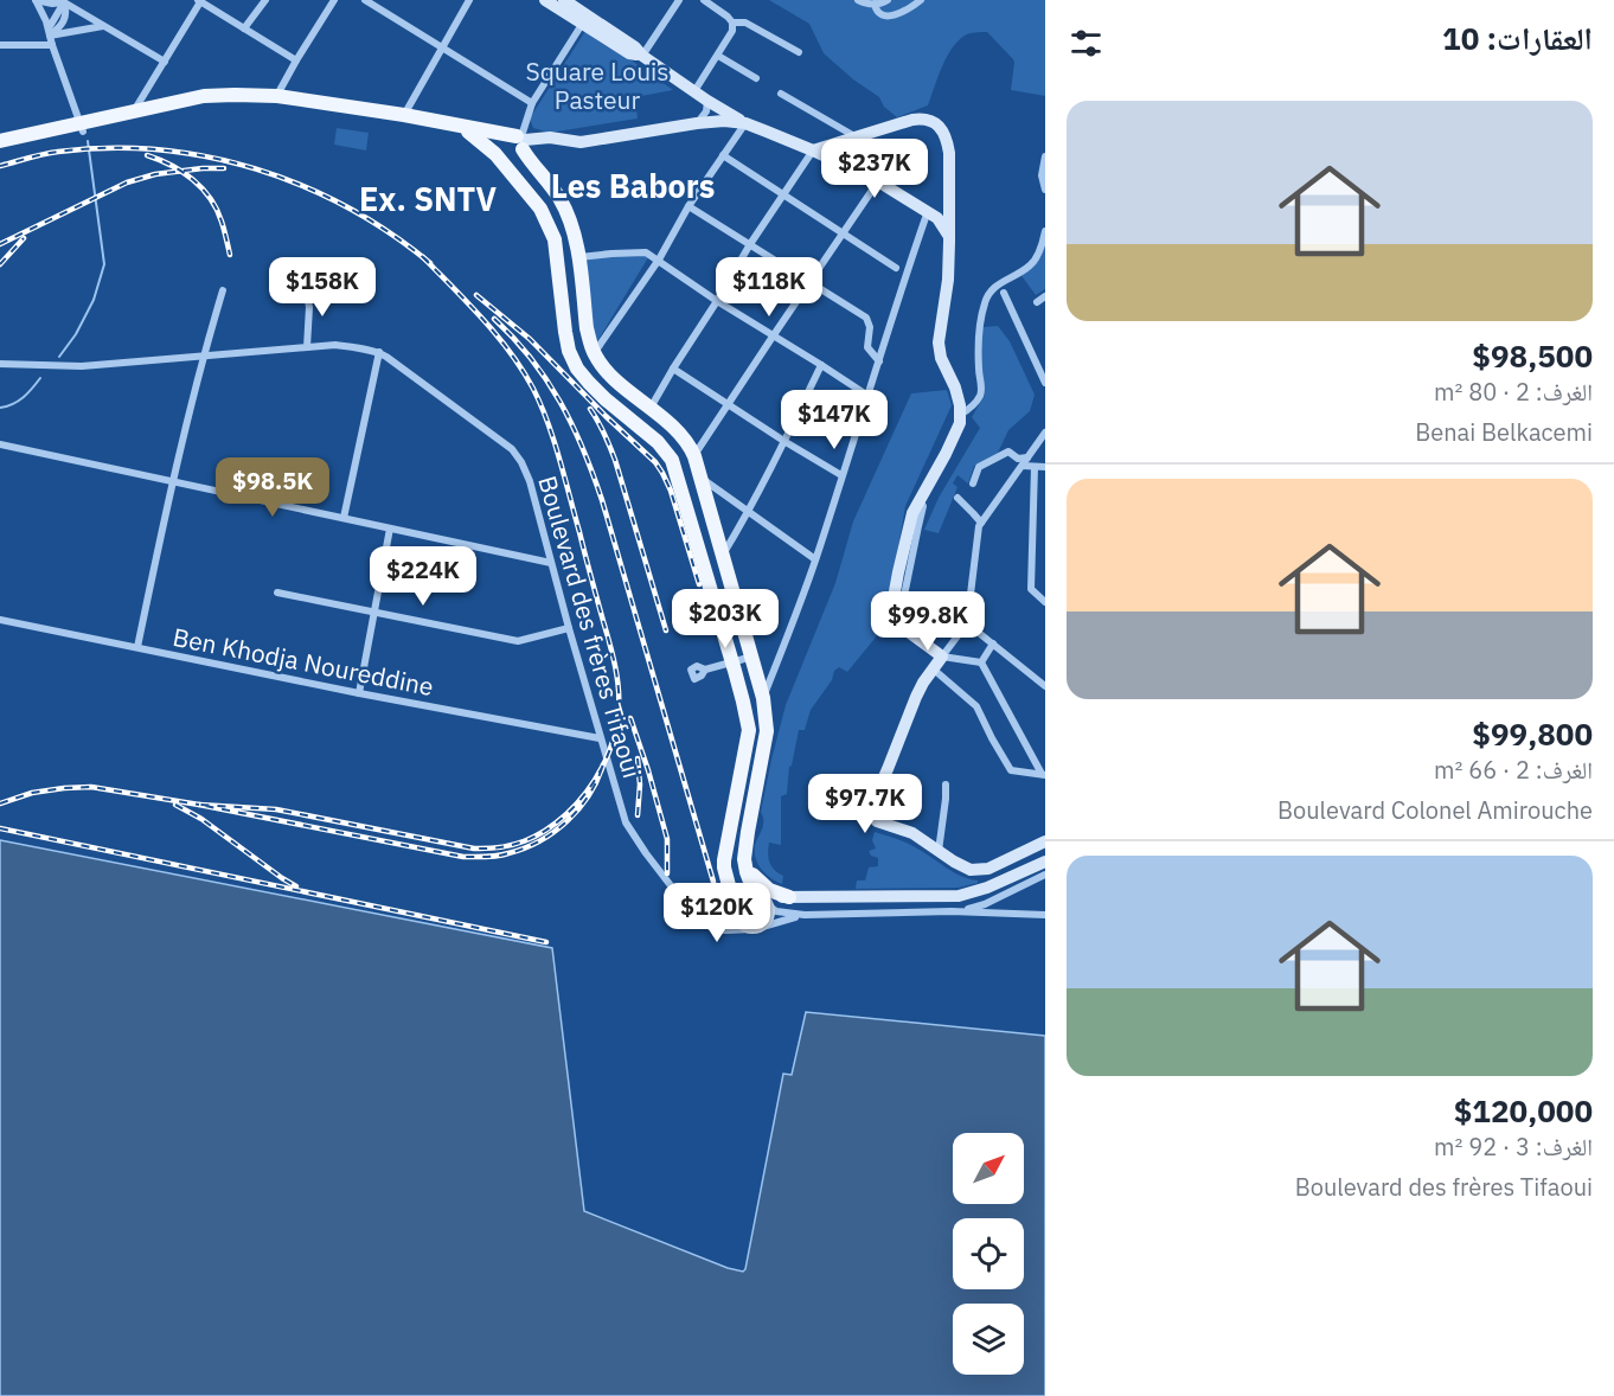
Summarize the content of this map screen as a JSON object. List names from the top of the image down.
{
  "streets": {
    "street": ["Boulevard des frères Tifaoui", "Ben Khodja Noureddine"]
  },
  "crossings": [
    ["Boulevard des frères Tifaoui", "Ben Khodja Noureddine"]
  ],
  "districts": ["Les Babors", "Ex. SNTV"],
  "parks": ["Square Louis Pasteur"],
  "north": "top right",
  "page": {
    "heading": "العقارات: 10",
    "list": [
      {
        "name": "$98,500",
        "note": "الغرف: 2 · 80 m² · Benai Belkacemi"
      },
      {
        "name": "$99,800",
        "note": "الغرف: 2 · 66 m² · Boulevard Colonel Amirouche"
      },
      {
        "name": "$120,000",
        "note": "الغرف: 3 · 92 m² · Boulevard des frères Tifaoui"
      }
    ],
    "price": [
      "$237K",
      "$158K",
      "$118K",
      "$147K",
      "$98.5K",
      "$224K",
      "$203K",
      "$99.8K",
      "$97.7K",
      "$120K"
    ]
  }
}
